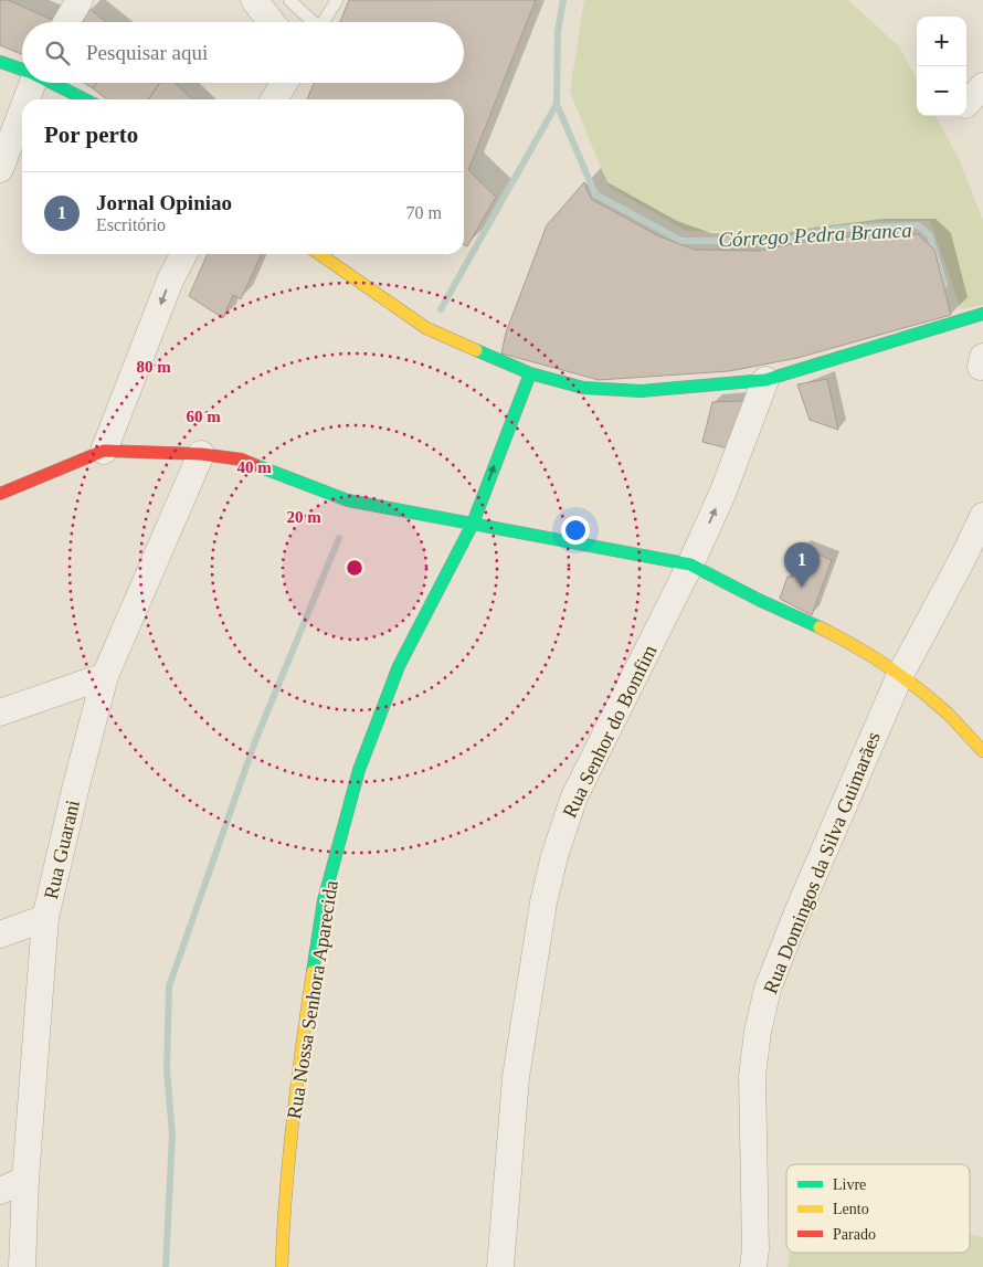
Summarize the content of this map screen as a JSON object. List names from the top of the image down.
{
  "streets": {
    "street": [
      "Rua Senhor do Bomfim",
      "Rua Guarani",
      "Rua Domingos da Silva Guimarães",
      "Rua Nossa Senhora Aparecida"
    ]
  },
  "water": ["Córrego Pedra Branca"],
  "legend": ["Livre", "Lento", "Parado"],
  "page": {
    "map_buttons": ["+", "−"],
    "search": "Pesquisar aqui",
    "heading": "Por perto",
    "list": [
      {
        "mark": "1",
        "name": "Jornal Opiniao",
        "note": "Escritório",
        "value": "70 m"
      }
    ],
    "pins": "1"
  },
  "rings": [
    "80 m",
    "60 m",
    "40 m",
    "20 m"
  ]
}
